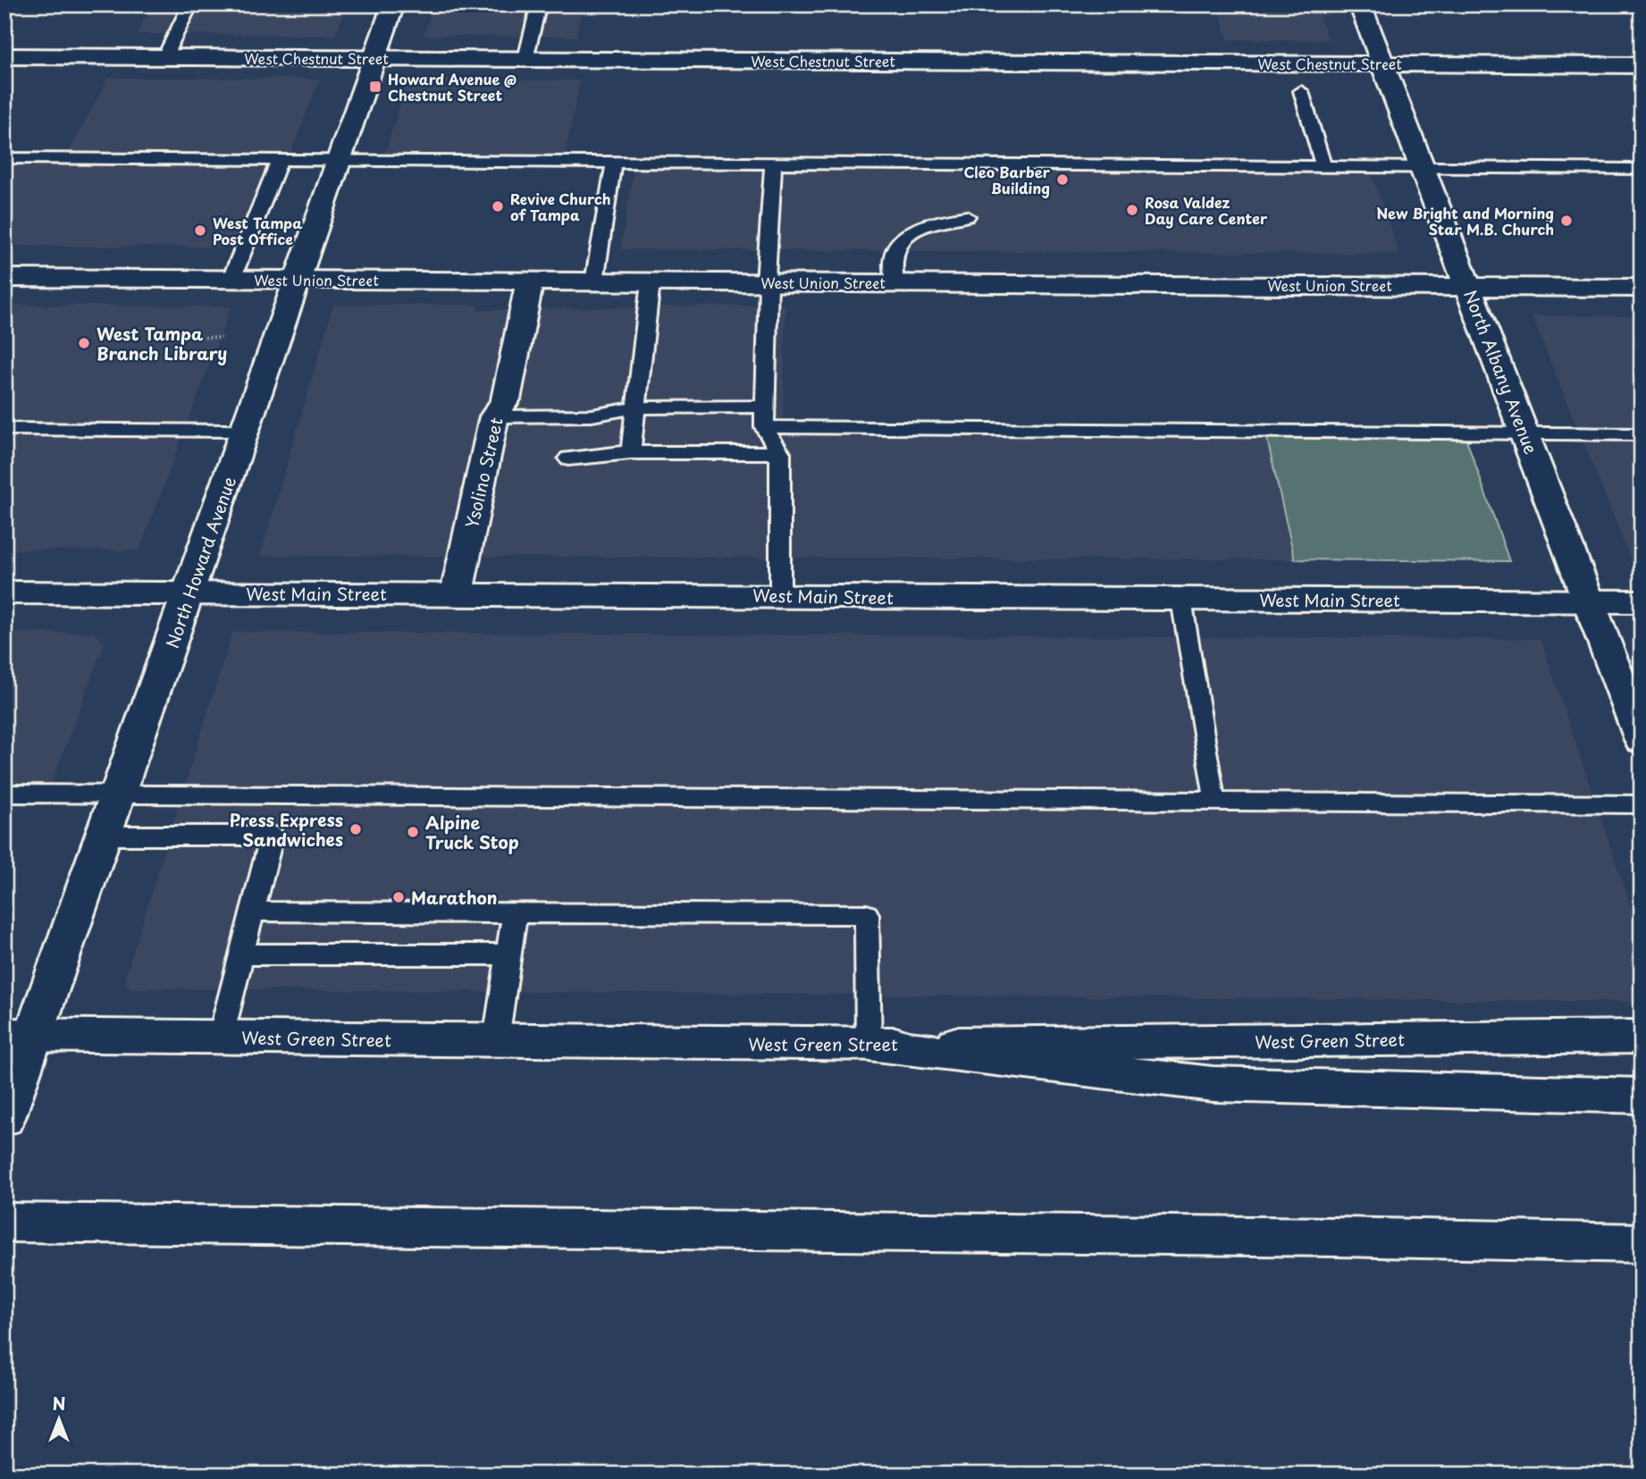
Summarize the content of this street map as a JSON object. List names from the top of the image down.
{
  "streets": {
    "main road": [
      "West Chestnut Street",
      "West Union Street",
      "North Albany Avenue",
      "Ysolino Street",
      "North Howard Avenue",
      "West Main Street",
      "West Green Street"
    ]
  },
  "crossings": [
    ["West Chestnut Street", "North Albany Avenue"],
    ["West Chestnut Street", "North Howard Avenue"],
    ["West Union Street", "North Albany Avenue"],
    ["West Union Street", "Ysolino Street"],
    ["West Union Street", "North Howard Avenue"],
    ["North Albany Avenue", "West Main Street"],
    ["Ysolino Street", "West Main Street"],
    ["North Howard Avenue", "West Main Street"],
    ["North Howard Avenue", "West Green Street"]
  ],
  "places": {
    "transit": ["Howard Avenue @ Chestnut Street"],
    "other": [
      "Cleo Barber Building",
      "Revive Church of Tampa",
      "Rosa Valdez Day Care Center",
      "New Bright and Morning Star M.B. Church",
      "West Tampa Post Office",
      "West Tampa Branch Library",
      "Press Express Sandwiches",
      "Alpine Truck Stop",
      "Marathon"
    ]
  },
  "north": "top"
}
